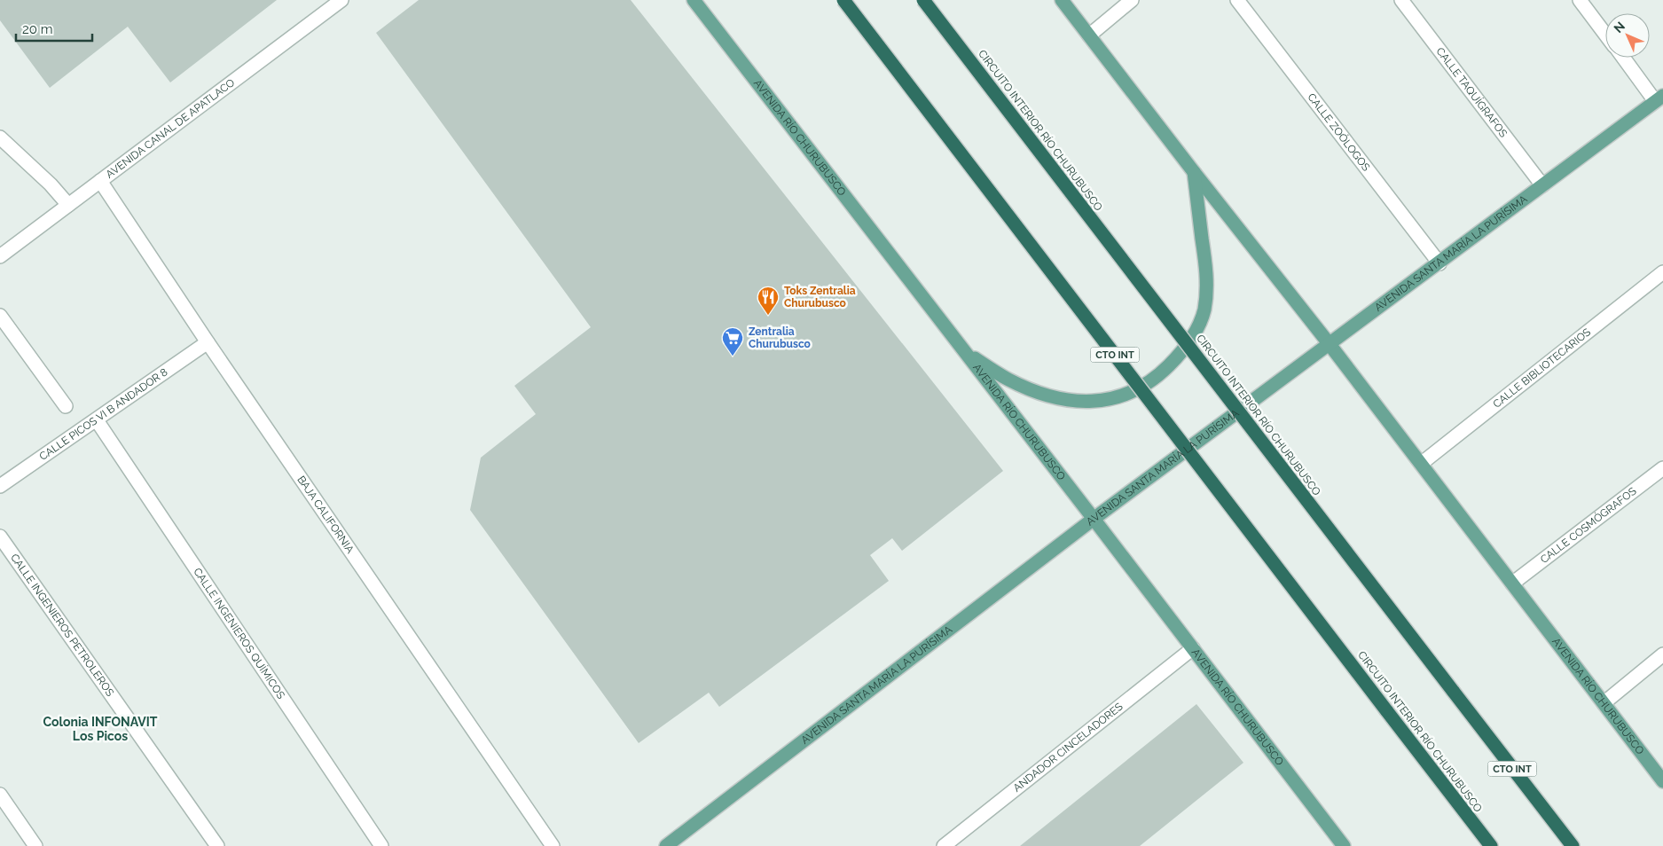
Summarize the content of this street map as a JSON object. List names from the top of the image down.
{
  "streets": {
    "highway": ["CIRCUITO INTERIOR RÍO CHURUBUSCO", "CTO INT"],
    "main road": ["AVENIDA RÍO CHURUBUSCO", "AVENIDA SANTA MARÍA LA PURÍSIMA"],
    "street": [
      "CALLE TAQUÍGRAFOS",
      "AVENIDA CANAL DE APATLACO",
      "CALLE ZOÓLOGOS",
      "CALLE BIBLIOTECARIOS",
      "CALLE PICOS VI B ANDADOR 8",
      "BAJA CALIFORNIA",
      "CALLE COSMÓGRAFOS",
      "CALLE INGENIEROS PETROLEROS",
      "CALLE INGENIEROS QUÍMICOS",
      "ANDADOR CINCELADORES"
    ]
  },
  "crossings": [
    ["CALLE TAQUÍGRAFOS", "AVENIDA SANTA MARÍA LA PURÍSIMA"],
    ["AVENIDA CANAL DE APATLACO", "BAJA CALIFORNIA"],
    ["CALLE ZOÓLOGOS", "AVENIDA SANTA MARÍA LA PURÍSIMA"],
    ["AVENIDA RÍO CHURUBUSCO", "AVENIDA SANTA MARÍA LA PURÍSIMA"],
    ["AVENIDA RÍO CHURUBUSCO", "CALLE BIBLIOTECARIOS"],
    ["AVENIDA RÍO CHURUBUSCO", "CALLE COSMÓGRAFOS"],
    ["AVENIDA RÍO CHURUBUSCO", "ANDADOR CINCELADORES"],
    ["CALLE PICOS VI B ANDADOR 8", "BAJA CALIFORNIA"],
    ["CALLE PICOS VI B ANDADOR 8", "CALLE INGENIEROS QUÍMICOS"]
  ],
  "districts": ["Colonia INFONAVIT Los Picos"],
  "places": {
    "restaurant": ["Toks Zentralia Churubusco"],
    "supermarket": ["Zentralia Churubusco"]
  },
  "scale_bar": "20 m",
  "north": "top left"
}
